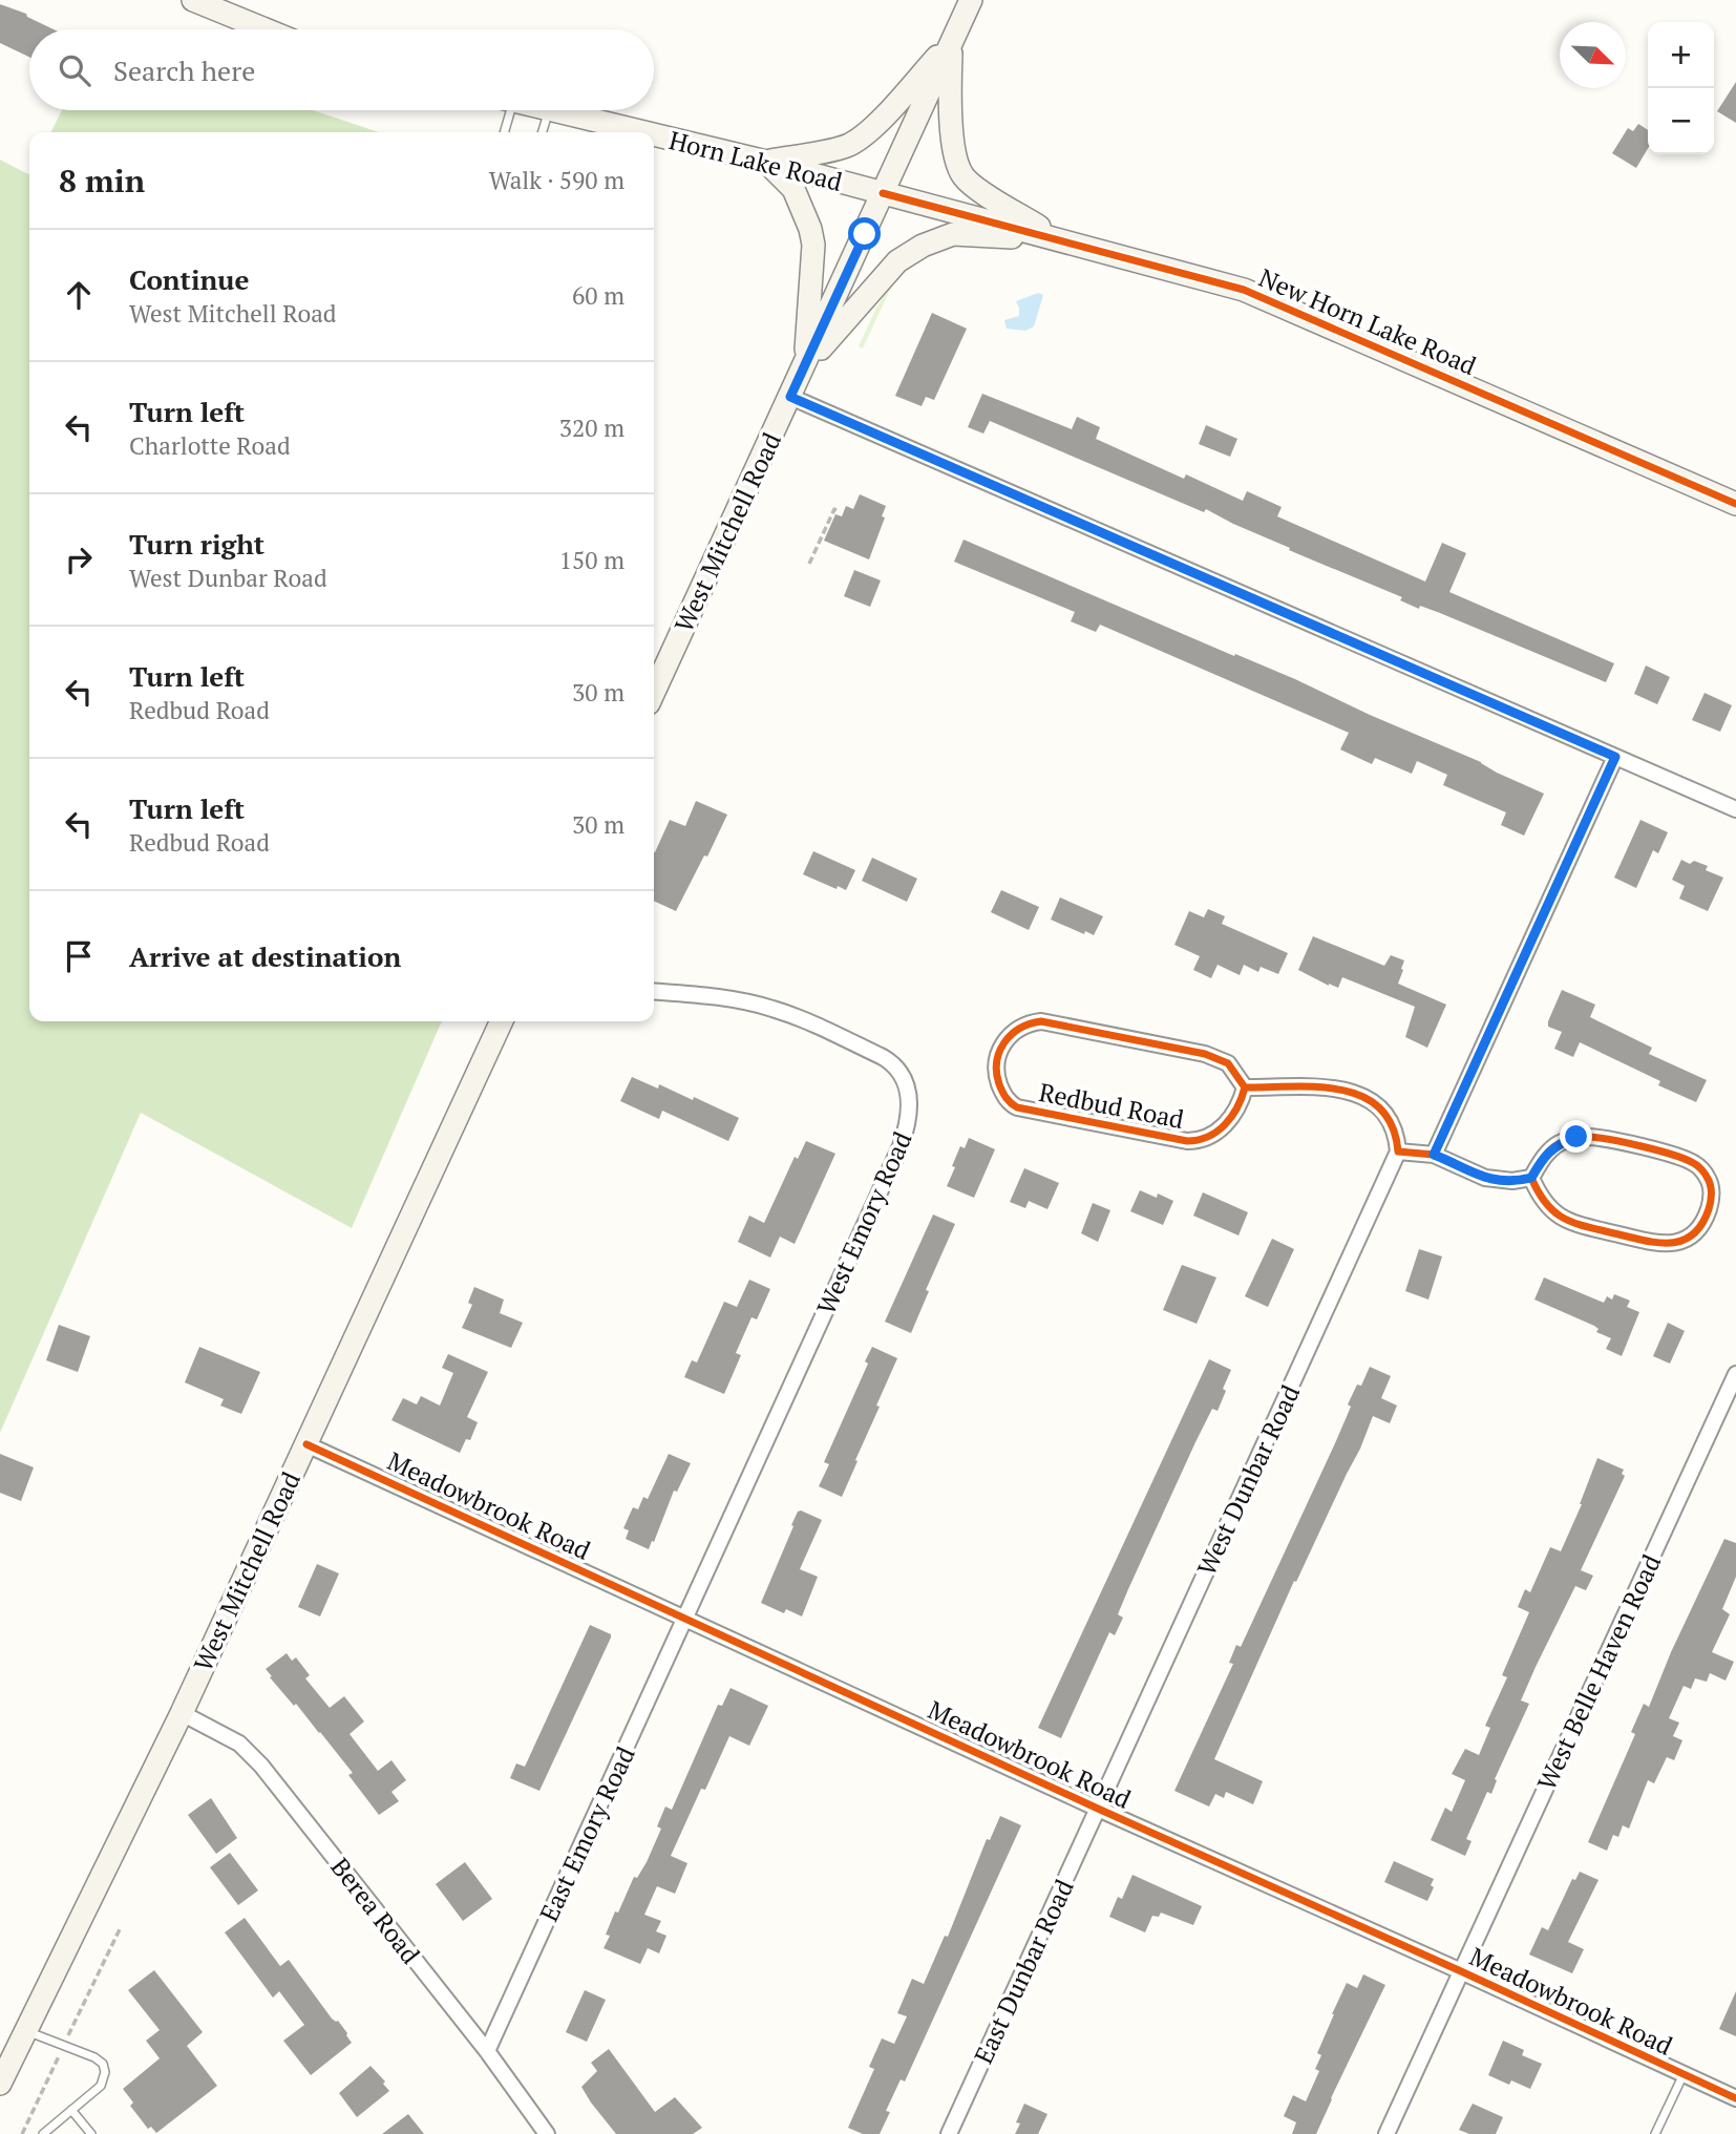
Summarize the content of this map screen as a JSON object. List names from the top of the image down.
{
  "streets": {
    "main road": ["Horn Lake Road", "New Horn Lake Road", "West Mitchell Road"],
    "street": [
      "Redbud Road",
      "West Emory Road",
      "West Dunbar Road",
      "Meadowbrook Road",
      "West Belle Haven Road",
      "East Emory Road",
      "Berea Road",
      "East Dunbar Road"
    ]
  },
  "crossings": [
    ["Horn Lake Road", "New Horn Lake Road"],
    ["Horn Lake Road", "West Mitchell Road"],
    ["New Horn Lake Road", "West Mitchell Road"],
    ["West Mitchell Road", "Meadowbrook Road"],
    ["West Mitchell Road", "Berea Road"],
    ["West Emory Road", "Meadowbrook Road"],
    ["West Emory Road", "East Emory Road"],
    ["West Dunbar Road", "Meadowbrook Road"],
    ["West Dunbar Road", "East Dunbar Road"],
    ["Meadowbrook Road", "West Belle Haven Road"],
    ["Meadowbrook Road", "East Emory Road"],
    ["Meadowbrook Road", "East Dunbar Road"],
    ["East Emory Road", "Berea Road"]
  ],
  "north": "bottom right",
  "page": {
    "map_buttons": ["+", "−"],
    "search": "Search here",
    "heading": ["8 min", "Walk · 590 m"],
    "list": [
      ["Continue", "West Mitchell Road", "60 m"],
      ["Turn left", "Charlotte Road", "320 m"],
      ["Turn right", "West Dunbar Road", "150 m"],
      ["Turn left", "Redbud Road", "30 m"],
      ["Turn left", "Redbud Road", "30 m"],
      "Arrive at destination"
    ]
  }
}
